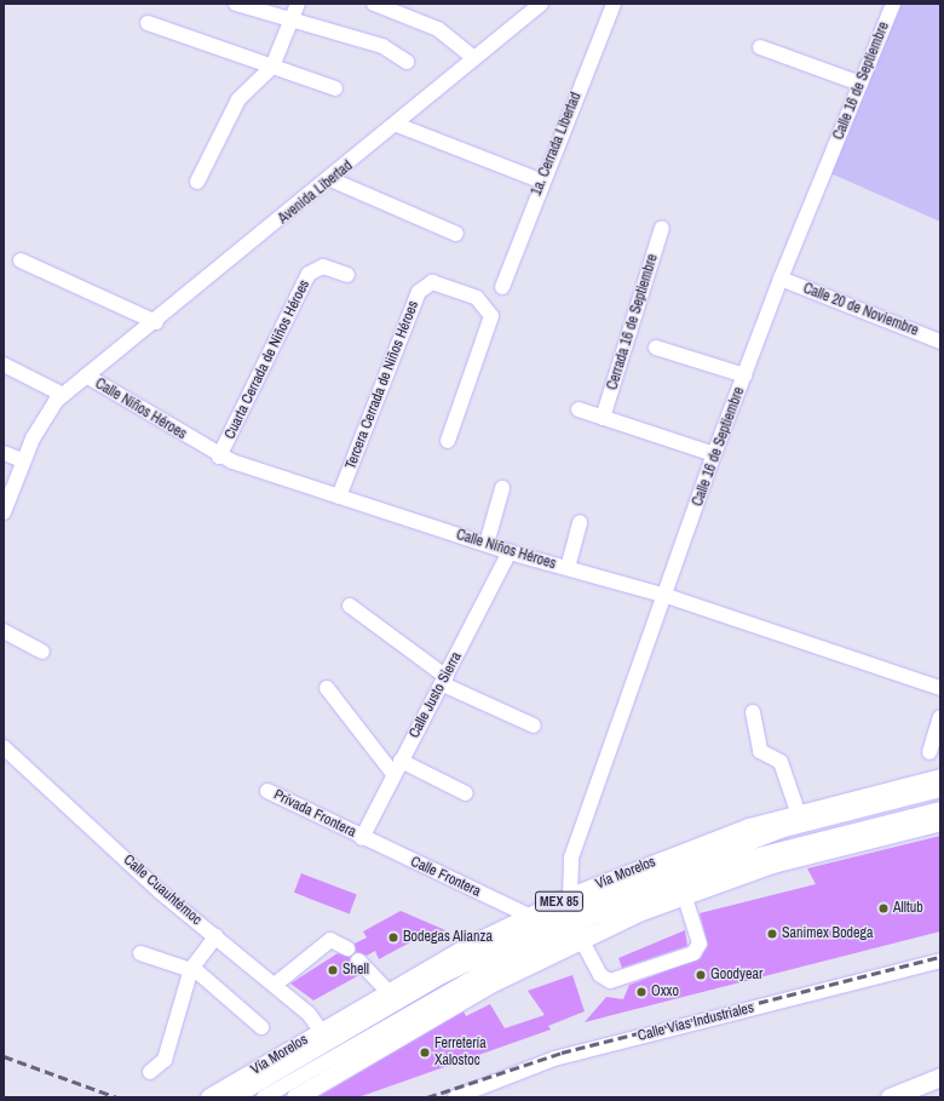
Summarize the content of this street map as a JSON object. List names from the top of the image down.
{
  "streets": {
    "main road": ["Vía Morelos", "MEX 85"],
    "street": [
      "Calle 16 de Septiembre",
      "1a. Cerrada Libertad",
      "Avenida Libertad",
      "Calle 20 de Noviembre",
      "Cerrada 16 de Septiembre",
      "Cuarta Cerrada de Niños Héroes",
      "Tercera Cerrada de Niños Héroes",
      "Calle Niños Héroes",
      "Calle Justo Sierra",
      "Privada Frontera",
      "Calle Frontera",
      "Calle Cuauhtémoc",
      "Calle Vías Industriales"
    ]
  },
  "crossings": [
    ["Calle 16 de Septiembre", "Calle 20 de Noviembre"],
    ["Calle 16 de Septiembre", "Cerrada 16 de Septiembre"],
    ["Calle 16 de Septiembre", "Calle Niños Héroes"],
    ["Calle 16 de Septiembre", "Vía Morelos"],
    ["Avenida Libertad", "Calle Niños Héroes"],
    ["Cuarta Cerrada de Niños Héroes", "Calle Niños Héroes"],
    ["Tercera Cerrada de Niños Héroes", "Calle Niños Héroes"],
    ["Calle Niños Héroes", "Calle Justo Sierra"],
    ["Calle Justo Sierra", "Privada Frontera"],
    ["Calle Justo Sierra", "Calle Frontera"],
    ["Privada Frontera", "Calle Frontera"],
    ["Vía Morelos", "Calle Frontera"],
    ["Vía Morelos", "Calle Cuauhtémoc"]
  ],
  "places": [
    "Alltub",
    "Sanimex Bodega",
    "Bodegas Alianza",
    "Shell",
    "Goodyear",
    "Oxxo",
    "Ferretería Xalostoc"
  ]
}
